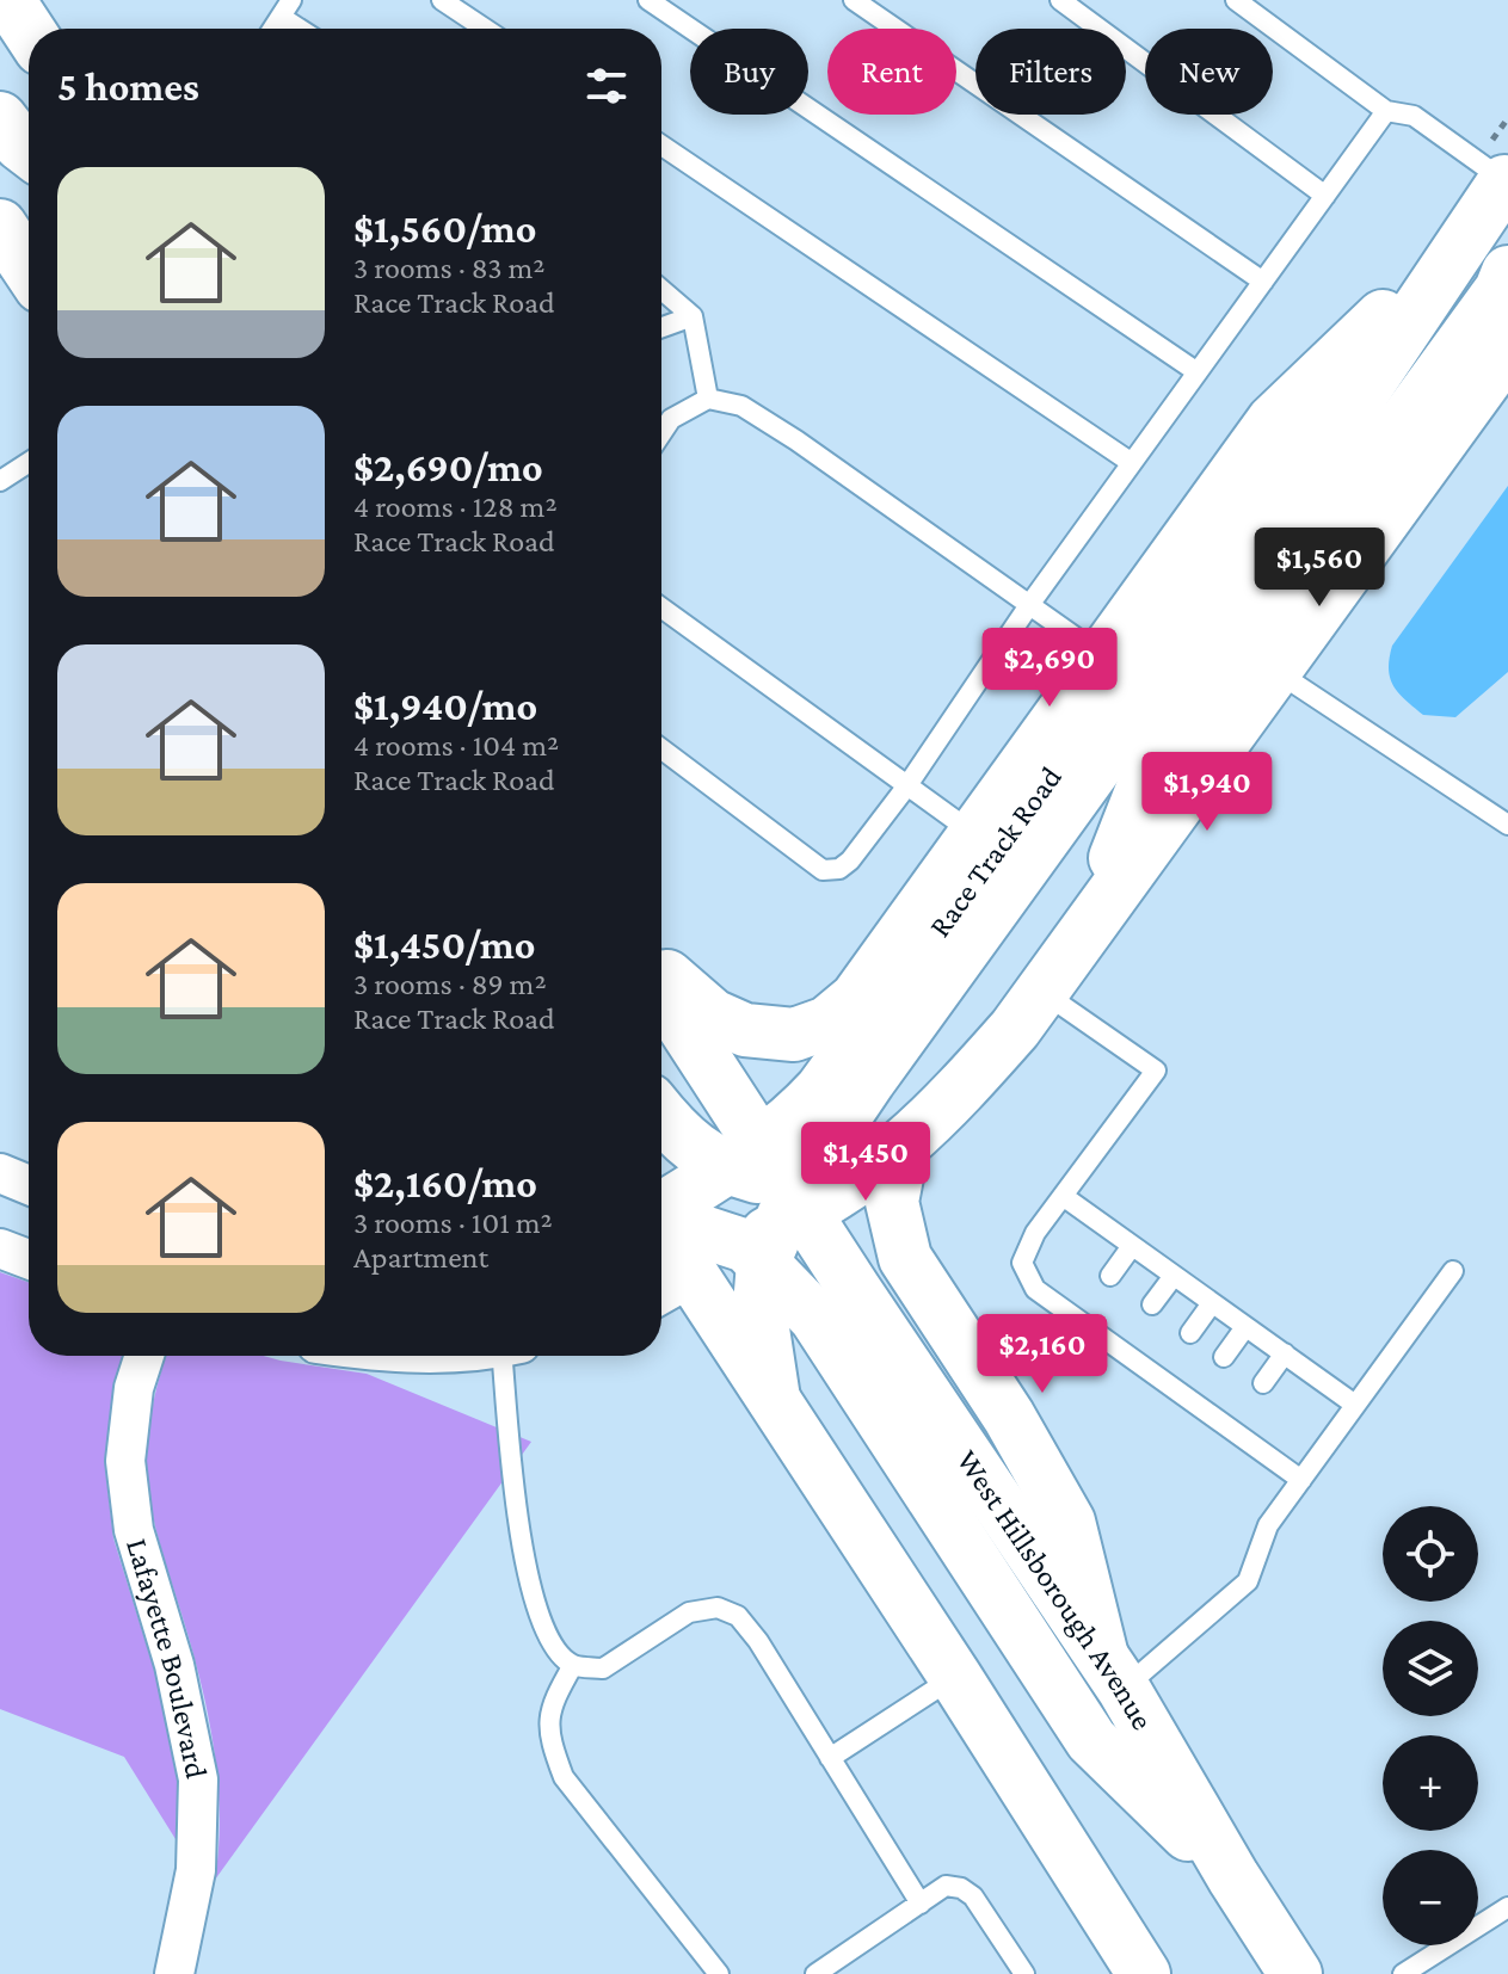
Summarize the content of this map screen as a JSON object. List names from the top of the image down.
{
  "streets": {
    "main road": ["Race Track Road", "West Hillsborough Avenue"],
    "street": ["Lafayette Boulevard"]
  },
  "crossings": [
    ["Race Track Road", "West Hillsborough Avenue"]
  ],
  "page": {
    "chip": [
      "Buy",
      "Rent",
      "Filters",
      "New"
    ],
    "heading": "5 homes",
    "list": [
      {
        "name": "$1,560/mo",
        "note": "3 rooms · 83 m² · Race Track Road"
      },
      {
        "name": "$2,690/mo",
        "note": "4 rooms · 128 m² · Race Track Road"
      },
      {
        "name": "$1,940/mo",
        "note": "4 rooms · 104 m² · Race Track Road"
      },
      {
        "name": "$1,450/mo",
        "note": "3 rooms · 89 m² · Race Track Road"
      },
      {
        "name": "$2,160/mo",
        "note": "3 rooms · 101 m² · Apartment"
      }
    ],
    "price": [
      "$1,560",
      "$2,690",
      "$1,940",
      "$1,450",
      "$2,160"
    ],
    "map_buttons": ["+", "−"]
  }
}
